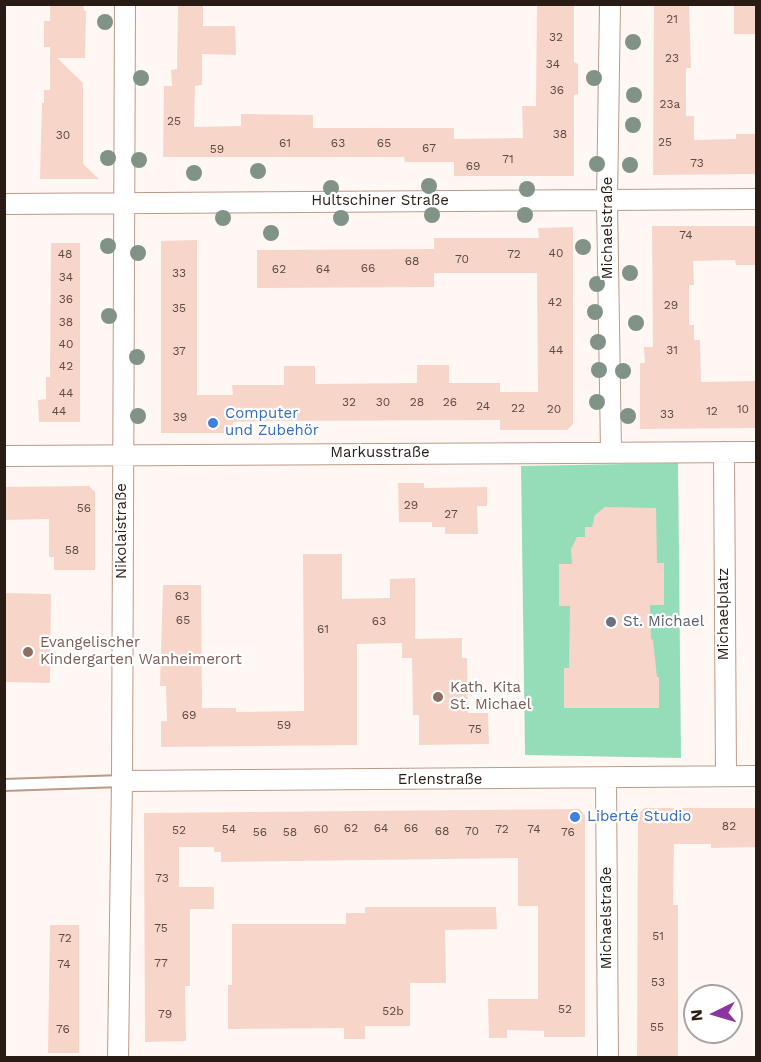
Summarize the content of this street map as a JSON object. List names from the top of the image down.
{
  "streets": {
    "street": [
      "Hultschiner Straße",
      "Michaelstraße",
      "Markusstraße",
      "Nikolaistraße",
      "Michaelplatz",
      "Erlenstraße"
    ]
  },
  "crossings": [
    ["Hultschiner Straße", "Michaelstraße"],
    ["Hultschiner Straße", "Nikolaistraße"],
    ["Michaelstraße", "Markusstraße"],
    ["Michaelstraße", "Erlenstraße"],
    ["Markusstraße", "Nikolaistraße"],
    ["Markusstraße", "Michaelplatz"],
    ["Nikolaistraße", "Erlenstraße"],
    ["Michaelplatz", "Erlenstraße"]
  ],
  "places": [
    "Computer und Zubehör",
    "St. Michael",
    "Evangelischer Kindergarten Wanheimerort",
    "Kath. Kita St. Michael",
    "Liberté Studio"
  ],
  "house_numbers": [
    "21",
    "32",
    "23",
    "34",
    "36",
    "23a",
    "25",
    "38",
    "30",
    "25",
    "61",
    "63",
    "65",
    "67",
    "59",
    "71",
    "73",
    "69",
    "74",
    "40",
    "48",
    "72",
    "70",
    "68",
    "66",
    "62",
    "64",
    "33",
    "34",
    "36",
    "42",
    "29",
    "35",
    "38",
    "40",
    "44",
    "31",
    "37",
    "42",
    "44",
    "32",
    "30",
    "28",
    "26",
    "24",
    "22",
    "20",
    "10",
    "44",
    "12",
    "33",
    "39",
    "29",
    "56",
    "27",
    "58",
    "63",
    "65",
    "63",
    "61",
    "69",
    "59",
    "75",
    "82",
    "62",
    "64",
    "66",
    "54",
    "60",
    "72",
    "74",
    "52",
    "68",
    "70",
    "56",
    "58",
    "76",
    "73",
    "75",
    "51",
    "72",
    "77",
    "74",
    "53",
    "52",
    "52b",
    "79",
    "55",
    "76"
  ],
  "north": "left"
}
